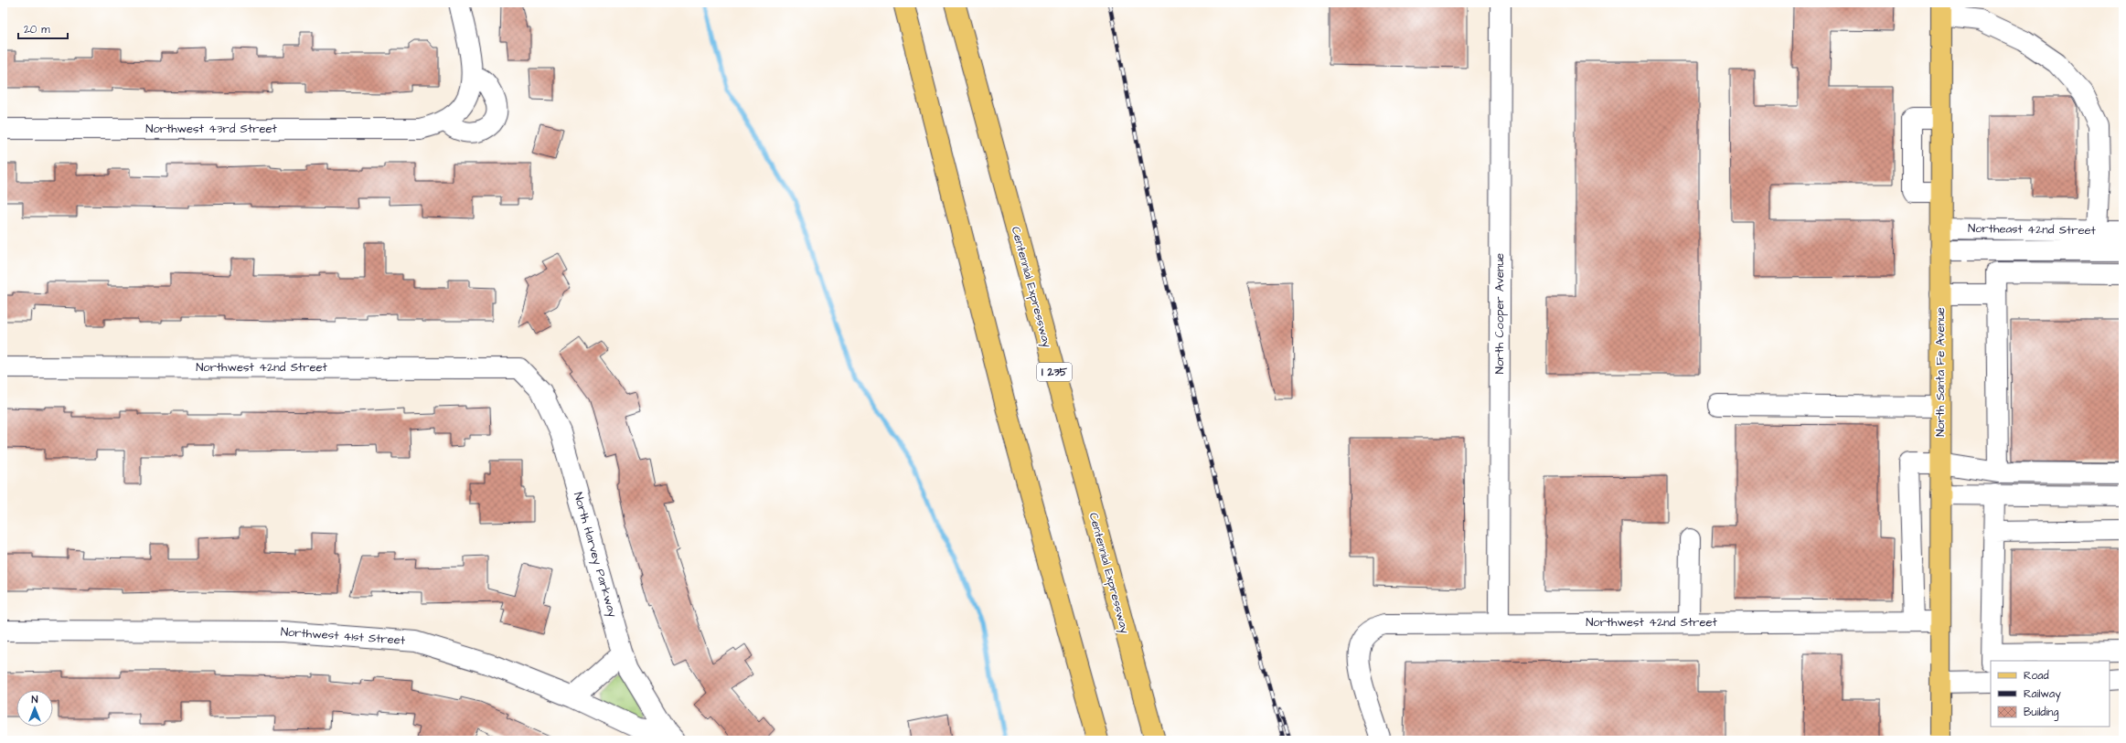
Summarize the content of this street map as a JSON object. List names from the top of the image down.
{
  "streets": {
    "main road": ["Centennial Expressway", "I 235", "North Santa Fe Avenue"],
    "street": [
      "Northwest 43rd Street",
      "Northeast 42nd Street",
      "North Cooper Avenue",
      "Northwest 42nd Street",
      "North Harvey Parkway",
      "Northwest 41st Street"
    ]
  },
  "crossings": [
    ["Northeast 42nd Street", "North Santa Fe Avenue"],
    ["North Cooper Avenue", "Northwest 42nd Street"],
    ["Northwest 42nd Street", "North Santa Fe Avenue"],
    ["Northwest 42nd Street", "North Harvey Parkway"],
    ["North Harvey Parkway", "Northwest 41st Street"]
  ],
  "legend": ["Road", "Railway", "Building"],
  "scale_bar": "20 m",
  "north": "top"
}
